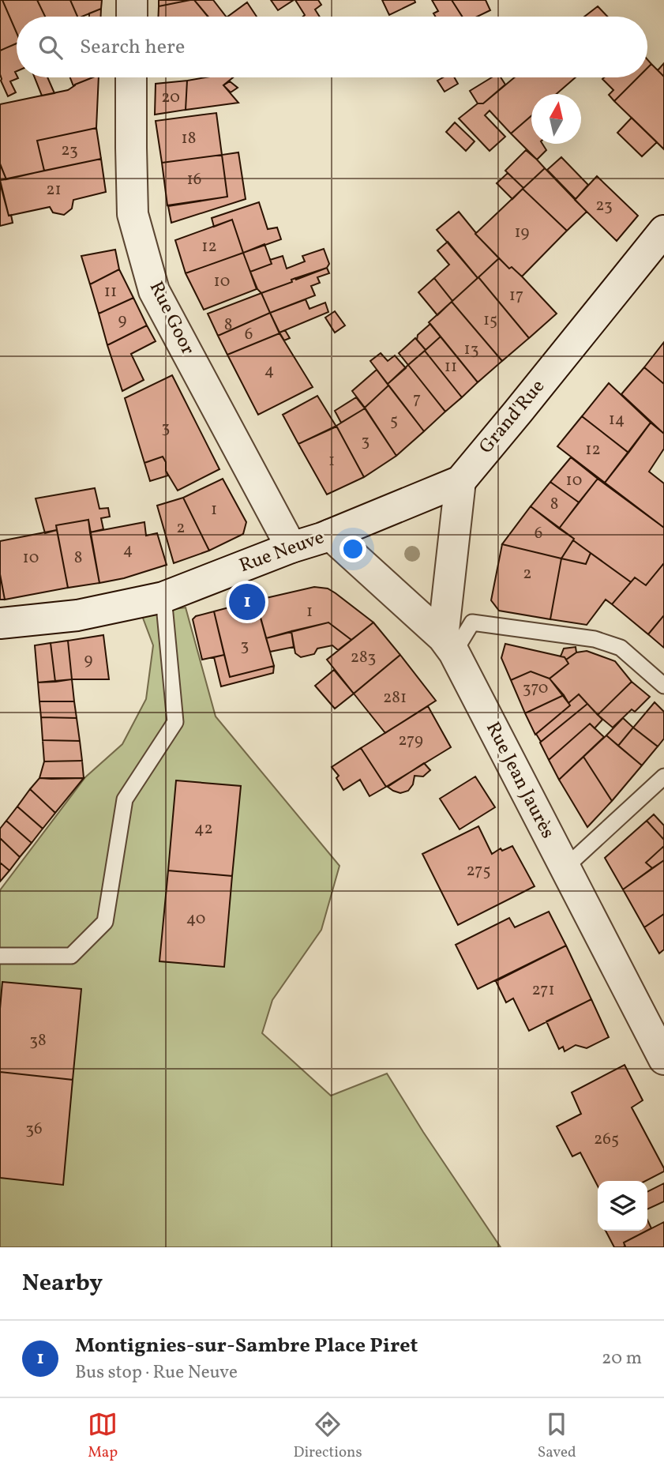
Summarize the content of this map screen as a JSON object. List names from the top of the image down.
{
  "streets": {
    "street": [
      "Rue Goor",
      "Grand'Rue",
      "Rue Neuve",
      "Rue Jean Jaurès"
    ]
  },
  "crossings": [
    ["Rue Goor", "Rue Neuve"],
    ["Grand'Rue", "Rue Neuve"],
    ["Rue Neuve", "Rue Jean Jaurès"]
  ],
  "house_numbers": [
    "20",
    "18",
    "23",
    "16",
    "21",
    "23",
    "19",
    "12",
    "10",
    "11",
    "17",
    "9",
    "15",
    "8",
    "6",
    "13",
    "11",
    "4",
    "7",
    "14",
    "5",
    "3",
    "3",
    "12",
    "1",
    "10",
    "8",
    "1",
    "2",
    "6",
    "4",
    "10",
    "8",
    "2",
    "1",
    "3",
    "283",
    "9",
    "370",
    "281",
    "279",
    "42",
    "275",
    "40",
    "271",
    "38",
    "36",
    "265"
  ],
  "north": "top",
  "page": {
    "search": "Search here",
    "pins": "1",
    "heading": "Nearby",
    "list": [
      {
        "mark": "1",
        "name": "Montignies-sur-Sambre Place Piret",
        "note": "Bus stop · Rue Neuve",
        "value": "20 m"
      }
    ],
    "nav": ["Map", "Directions", "Saved"]
  }
}
